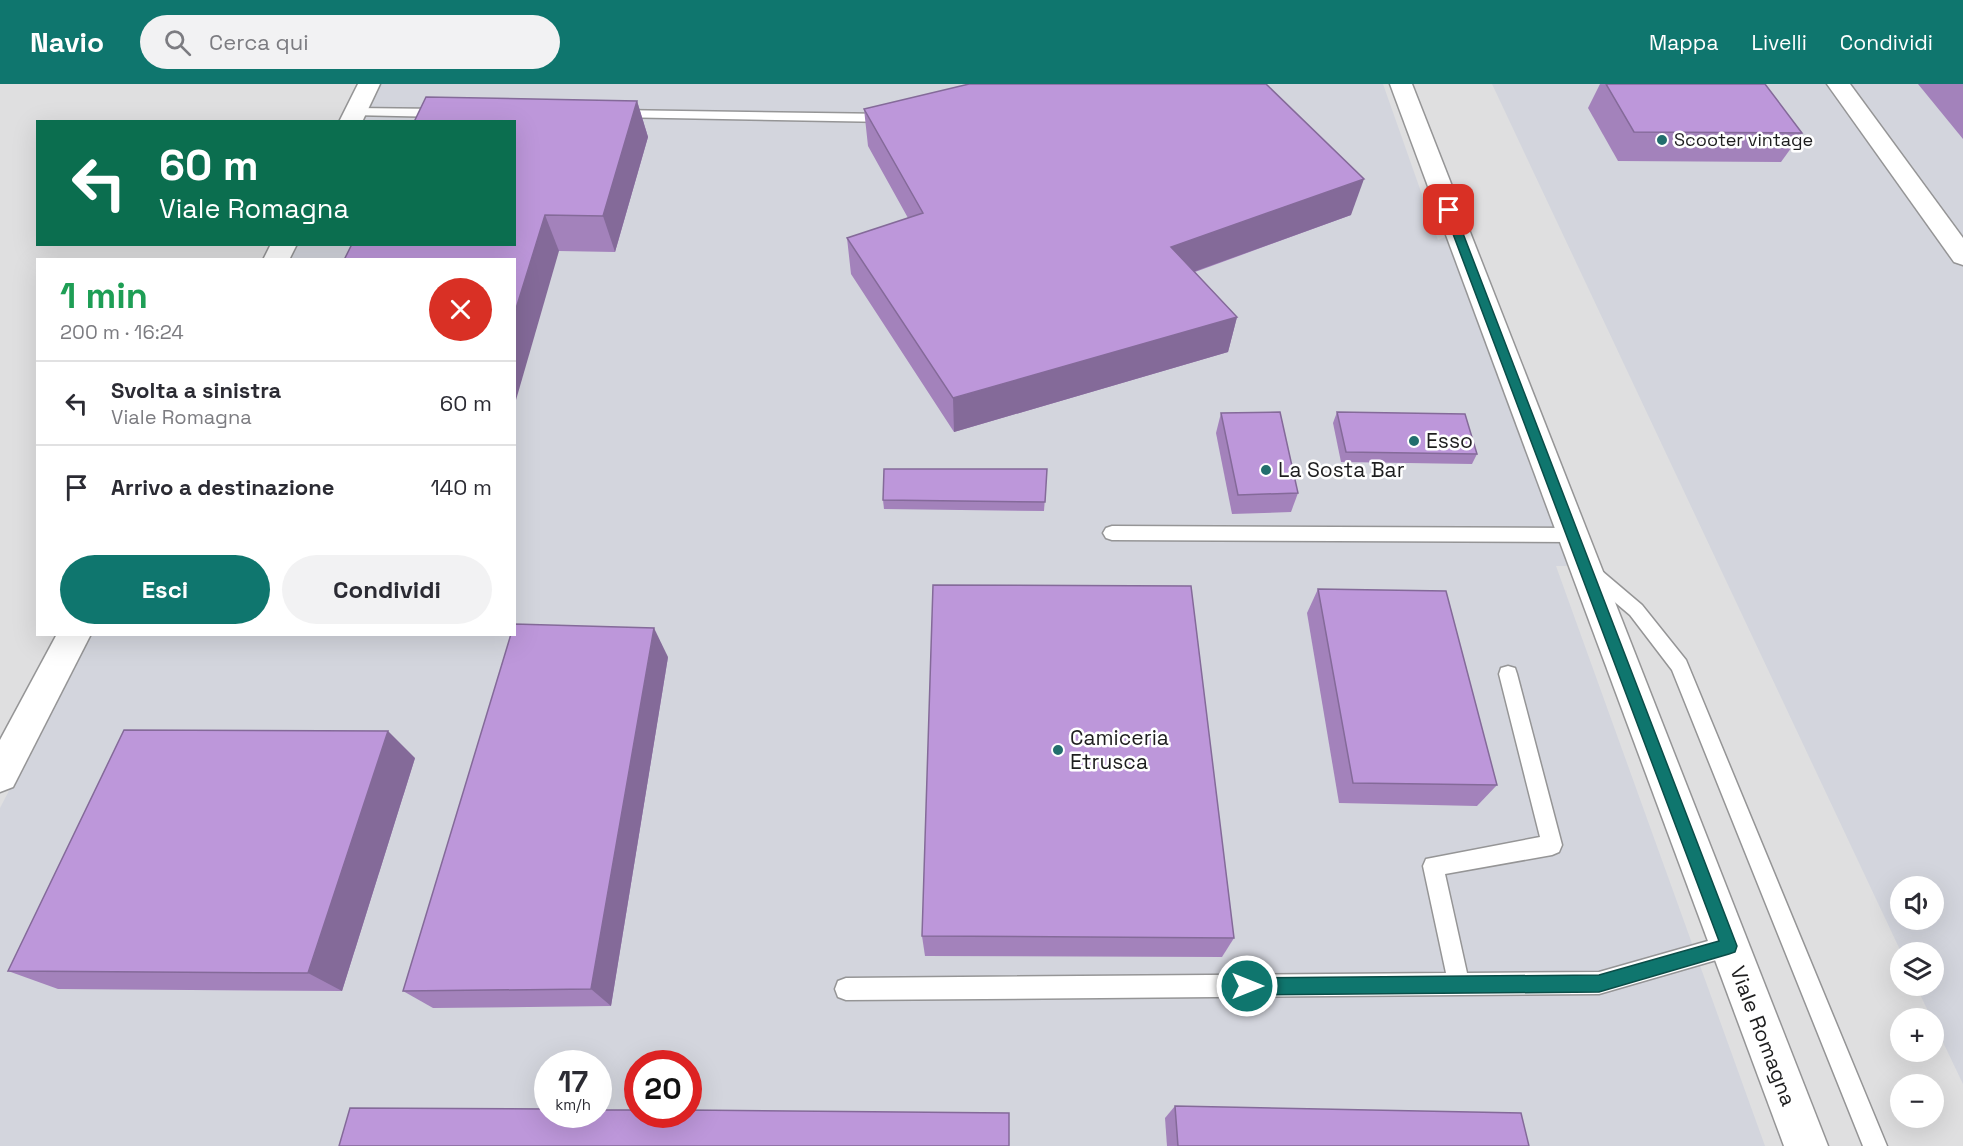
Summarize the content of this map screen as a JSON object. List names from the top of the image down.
{
  "streets": {
    "main road": ["Viale Romagna"]
  },
  "places": [
    "Scooter vintage",
    "Esso",
    "La Sosta Bar",
    "Camiceria Etrusca"
  ],
  "page": {
    "header": "Navio",
    "search": "Cerca qui",
    "nav": ["Mappa", "Livelli", "Condividi"],
    "turn": ["60 m", "Viale Romagna"],
    "heading": ["1 min", "200 m · 16:24"],
    "list": [
      {
        "name": "Svolta a sinistra",
        "note": "Viale Romagna",
        "value": "60 m"
      },
      {
        "name": "Arrivo a destinazione",
        "value": "140 m"
      }
    ],
    "buttons": ["Esci", "Condividi"],
    "map_buttons": ["+", "−"],
    "speed": "17 km/h",
    "limit": "20"
  }
}
